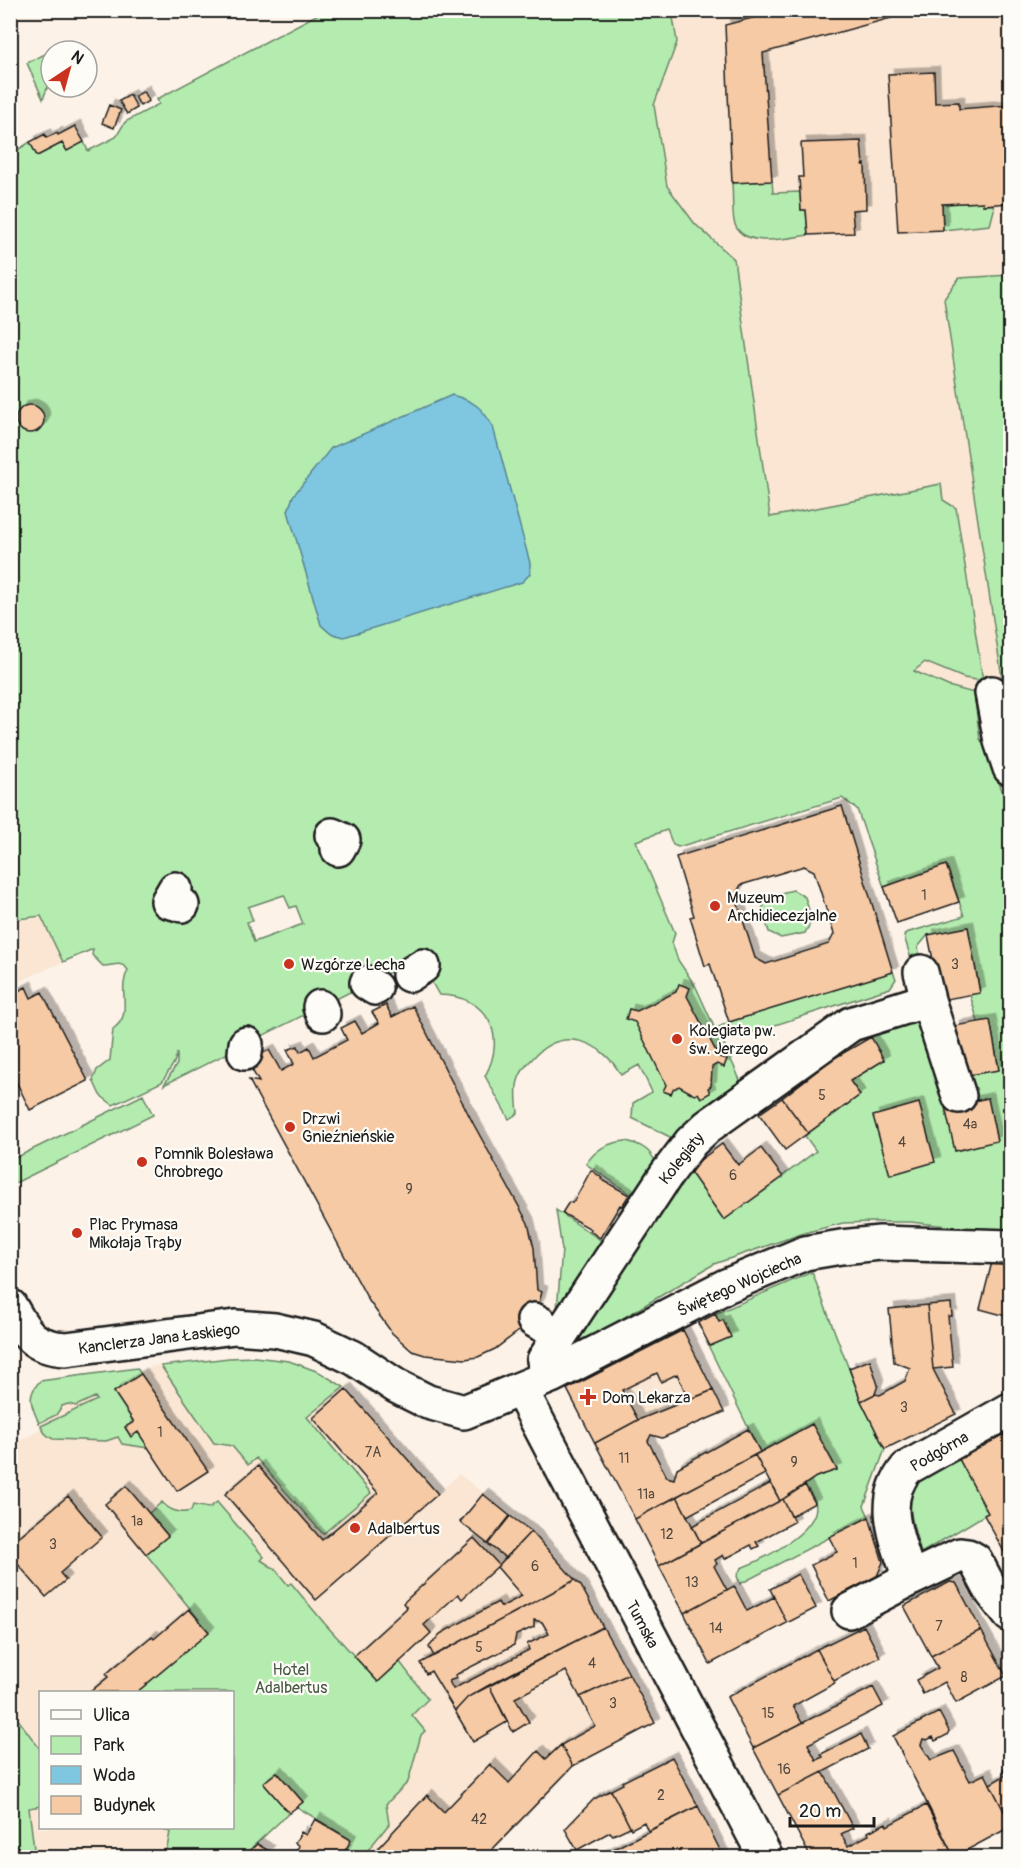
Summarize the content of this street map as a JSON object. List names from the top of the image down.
{
  "streets": {
    "street": [
      "Kolegiaty",
      "Świętego Wojciecha",
      "Kanclerza Jana Łaskiego",
      "Podgórna",
      "Tumska"
    ]
  },
  "crossings": [
    ["Kolegiaty", "Świętego Wojciecha"],
    ["Świętego Wojciecha", "Kanclerza Jana Łaskiego"],
    ["Świętego Wojciecha", "Tumska"],
    ["Kanclerza Jana Łaskiego", "Tumska"]
  ],
  "parks": ["Hotel Adalbertus"],
  "places": {
    "other": [
      "Muzeum Archidiecezjalne",
      "Wzgórze Lecha",
      "Kolegiata pw. św. Jerzego",
      "Drzwi Gnieźnieńskie",
      "Pomnik Bolesława Chrobrego",
      "Plac Prymasa Mikołaja Trąby",
      "Adalbertus"
    ],
    "health": ["Dom Lekarza"]
  },
  "house_numbers": [
    "1",
    "3",
    "5",
    "4a",
    "4",
    "6",
    "9",
    "3",
    "1",
    "7A",
    "11",
    "9",
    "11a",
    "1a",
    "12",
    "3",
    "1",
    "6",
    "13",
    "7",
    "14",
    "5",
    "4",
    "8",
    "3",
    "15",
    "16",
    "2",
    "42"
  ],
  "legend": [
    "Ulica",
    "Park",
    "Woda",
    "Budynek"
  ],
  "scale_bar": "20 m",
  "north": "top right"
}
